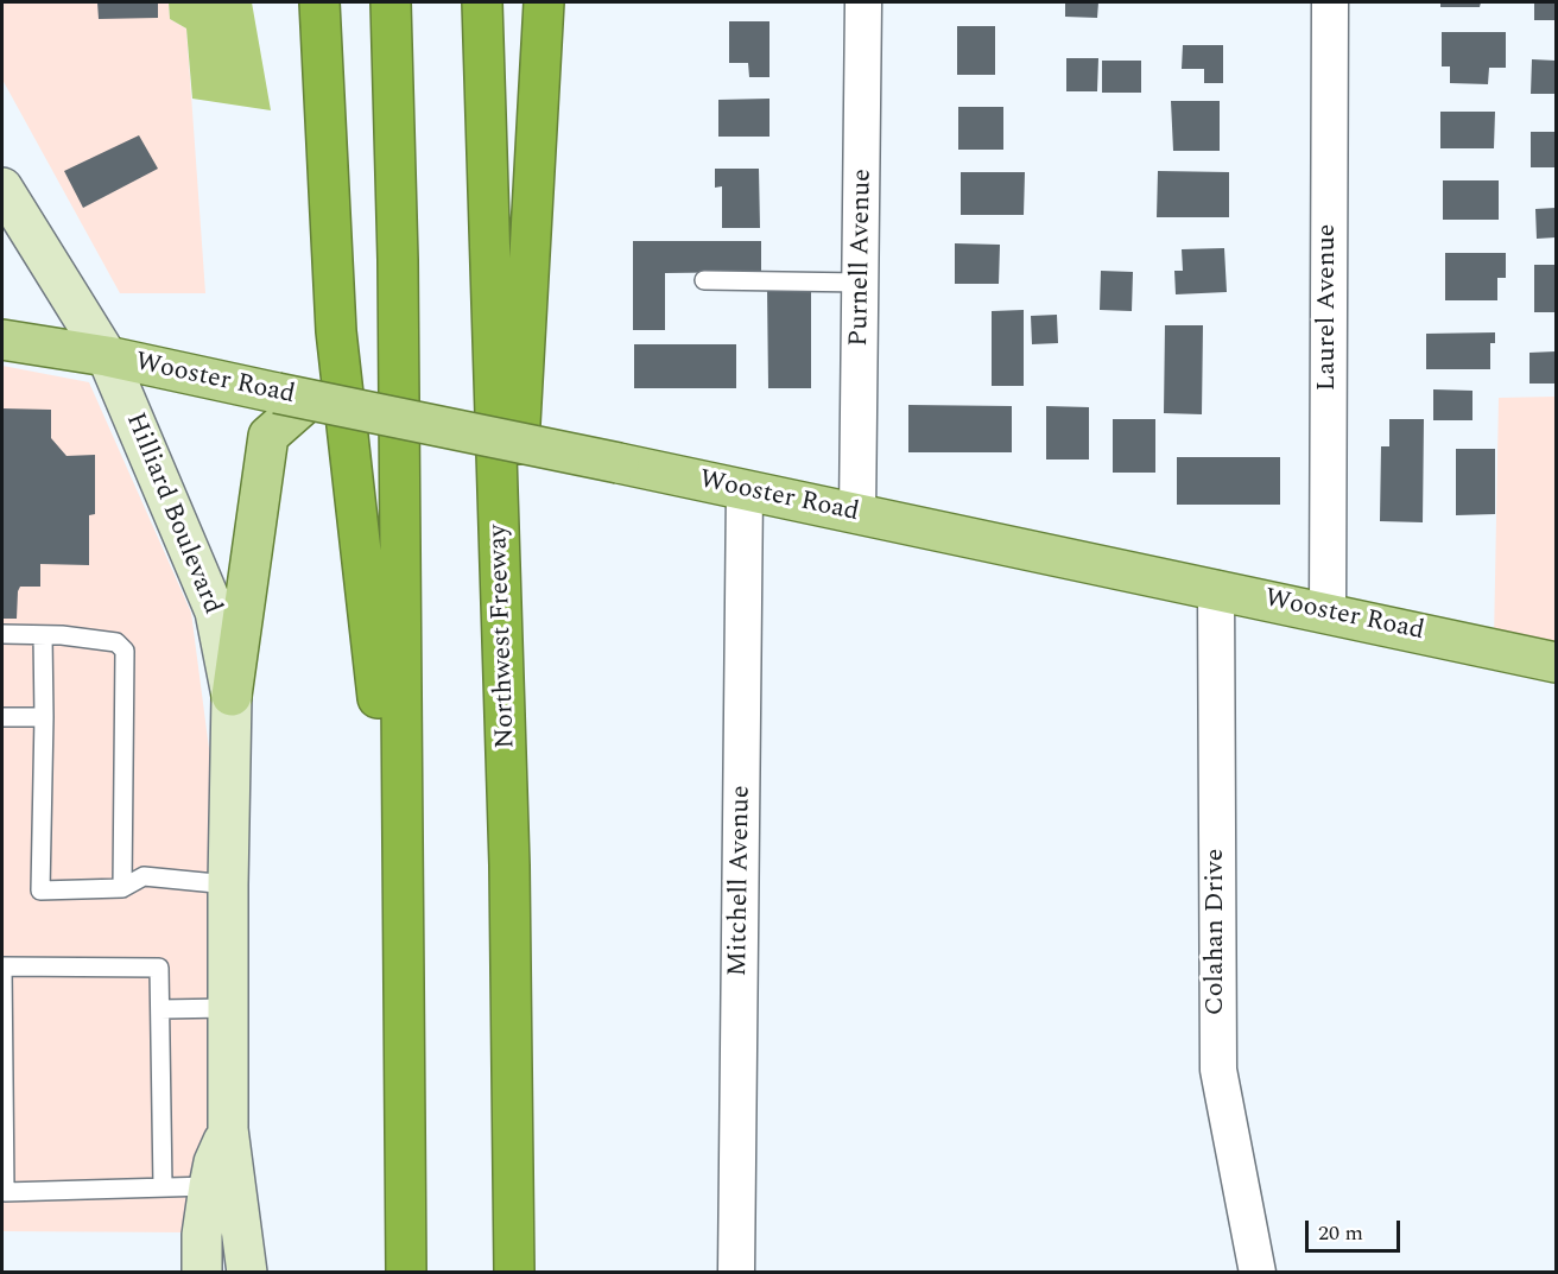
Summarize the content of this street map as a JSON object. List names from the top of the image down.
{
  "streets": {
    "highway": ["Northwest Freeway"],
    "main road": ["Wooster Road", "Hilliard Boulevard"],
    "street": [
      "Purnell Avenue",
      "Laurel Avenue",
      "Mitchell Avenue",
      "Colahan Drive"
    ]
  },
  "crossings": [
    ["Purnell Avenue", "Wooster Road"],
    ["Laurel Avenue", "Wooster Road"],
    ["Wooster Road", "Hilliard Boulevard"],
    ["Wooster Road", "Mitchell Avenue"],
    ["Wooster Road", "Colahan Drive"]
  ],
  "scale_bar": "20 m"
}
